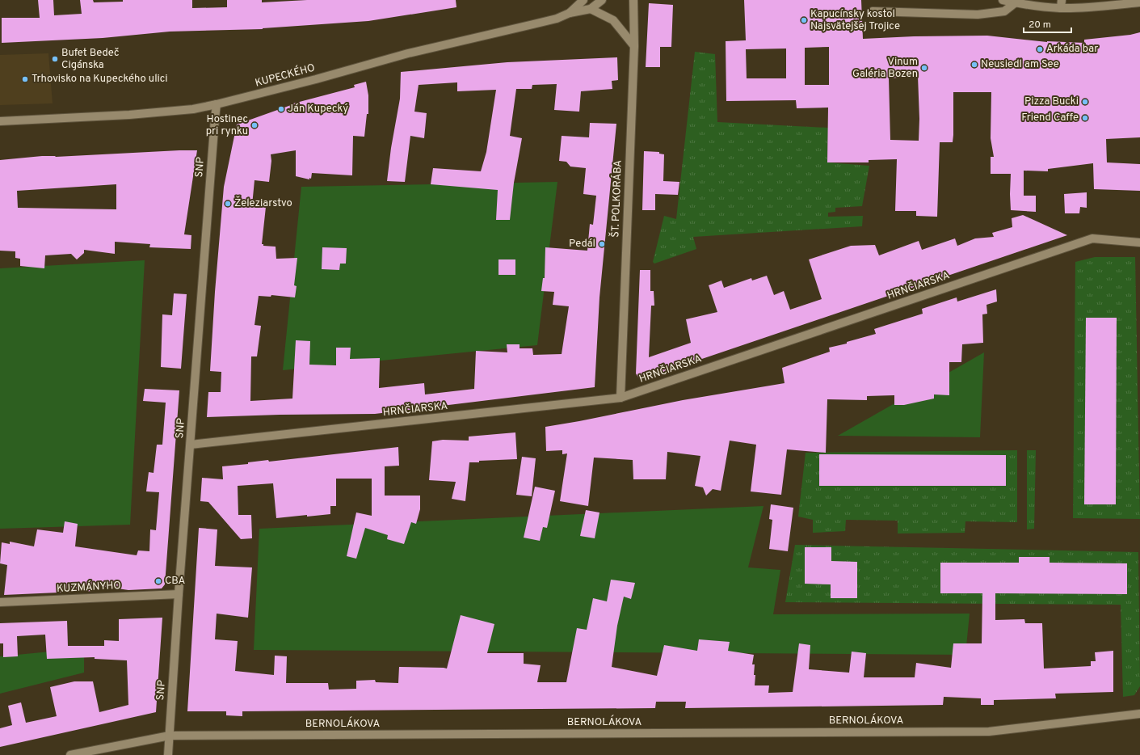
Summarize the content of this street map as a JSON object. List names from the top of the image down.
{
  "streets": {
    "street": [
      "KUPECKÉHO",
      "SNP",
      "ŠT. POLKORÁBA",
      "HRNČIARSKA",
      "KUZMÁNYHO",
      "BERNOLÁKOVA"
    ]
  },
  "crossings": [
    ["KUPECKÉHO", "SNP"],
    ["SNP", "HRNČIARSKA"],
    ["SNP", "KUZMÁNYHO"],
    ["SNP", "BERNOLÁKOVA"],
    ["ŠT. POLKORÁBA", "HRNČIARSKA"]
  ],
  "places": [
    "Kapucínsky kostol Najsvätejšej Trojice",
    "Arkáda bar",
    "Bufet Bedeč Cigánska",
    "Neusiedl am See",
    "Vinum Galéria Bozen",
    "Trhovisko na Kupeckého ulici",
    "Pizza Bucki",
    "Ján Kupecký",
    "Friend Caffe",
    "Hostinec pri rynku",
    "Železiarstvo",
    "Pedál",
    "CBA"
  ],
  "scale_bar": "20 m"
}
